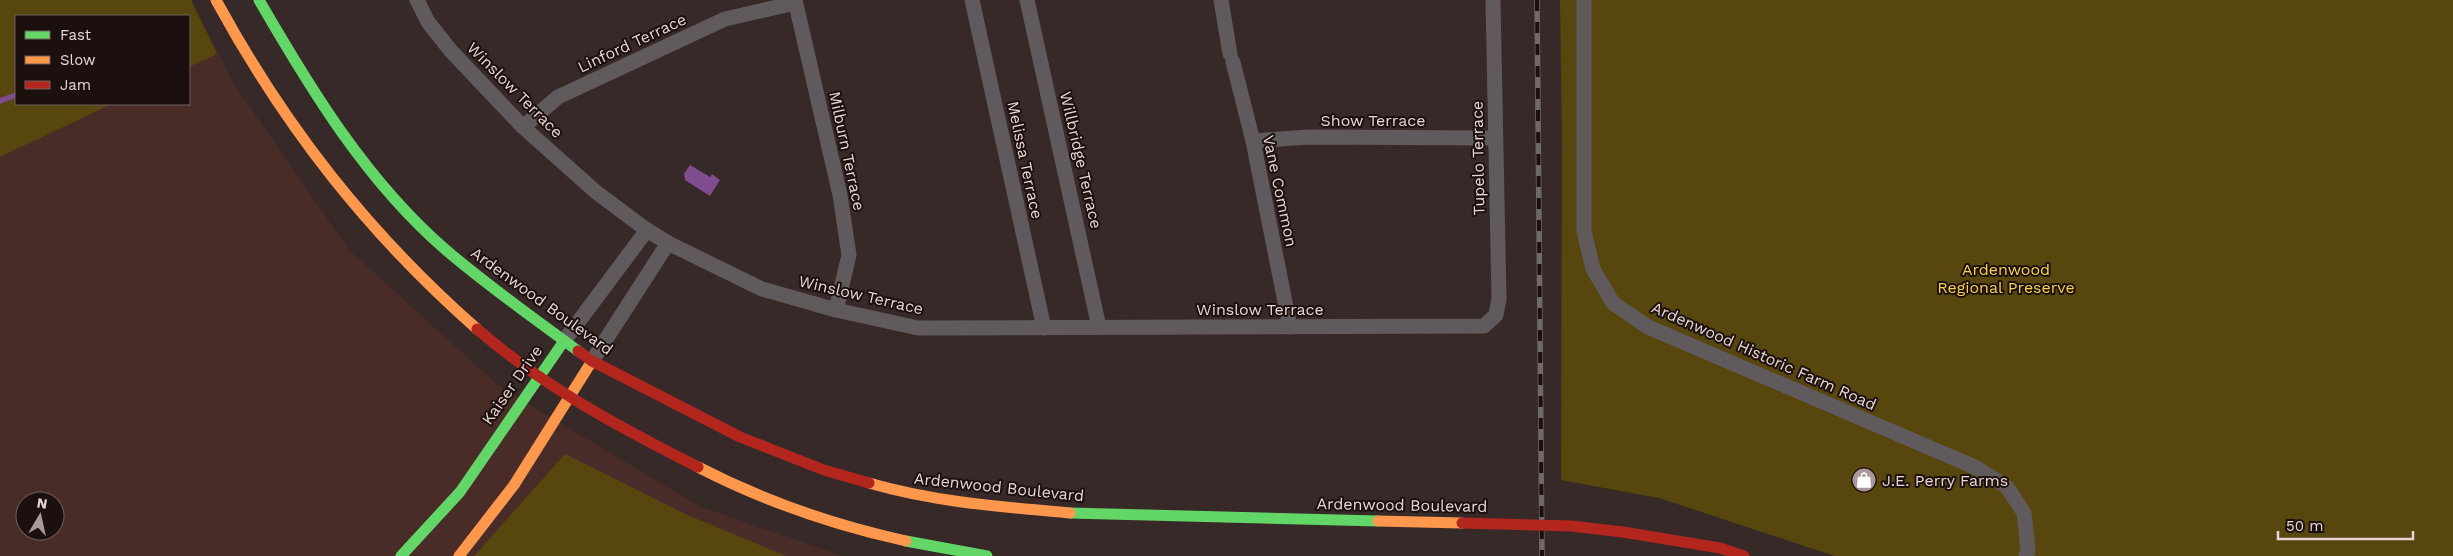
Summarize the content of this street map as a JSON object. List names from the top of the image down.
{
  "streets": {
    "main road": ["Ardenwood Boulevard", "Kaiser Drive"],
    "street": [
      "Linford Terrace",
      "Winslow Terrace",
      "Show Terrace",
      "Milburn Terrace",
      "Tupelo Terrace",
      "Melissa Terrace",
      "Willbridge Terrace",
      "Vane Common",
      "Ardenwood Historic Farm Road"
    ]
  },
  "crossings": [
    ["Linford Terrace", "Winslow Terrace"],
    ["Linford Terrace", "Milburn Terrace"],
    ["Winslow Terrace", "Milburn Terrace"],
    ["Winslow Terrace", "Tupelo Terrace"],
    ["Winslow Terrace", "Melissa Terrace"],
    ["Winslow Terrace", "Willbridge Terrace"],
    ["Winslow Terrace", "Vane Common"],
    ["Winslow Terrace", "Kaiser Drive"],
    ["Show Terrace", "Tupelo Terrace"],
    ["Show Terrace", "Vane Common"],
    ["Ardenwood Boulevard", "Kaiser Drive"]
  ],
  "parks": ["Ardenwood Regional Preserve"],
  "places": {
    "shop": ["J.E. Perry Farms"]
  },
  "legend": ["Fast", "Slow", "Jam"],
  "scale_bar": "50 m",
  "north": "top"
}
